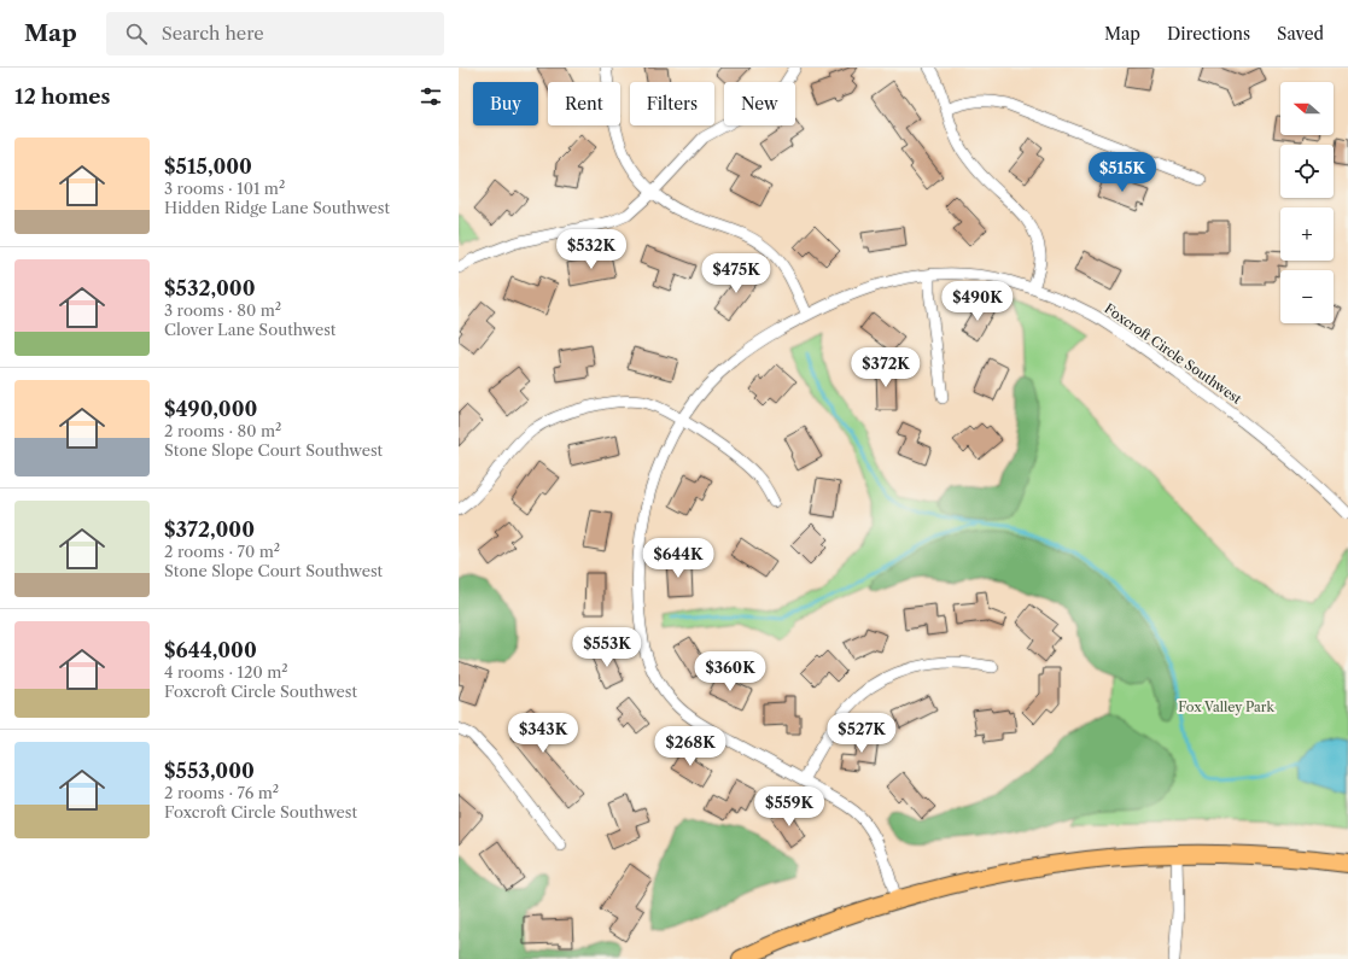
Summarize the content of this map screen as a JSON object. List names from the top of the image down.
{
  "streets": {
    "street": ["Foxcroft Circle Southwest"]
  },
  "parks": ["Fox Valley Park"],
  "north": "left",
  "page": {
    "header": "Map",
    "search": "Search here",
    "nav": ["Map", "Directions", "Saved"],
    "heading": "12 homes",
    "map_buttons": ["+", "−"],
    "chip": [
      "Buy",
      "Rent",
      "Filters",
      "New"
    ],
    "list": [
      {
        "name": "$515,000",
        "note": "3 rooms · 101 m² · Hidden Ridge Lane Southwest"
      },
      {
        "name": "$532,000",
        "note": "3 rooms · 80 m² · Clover Lane Southwest"
      },
      {
        "name": "$490,000",
        "note": "2 rooms · 80 m² · Stone Slope Court Southwest"
      },
      {
        "name": "$372,000",
        "note": "2 rooms · 70 m² · Stone Slope Court Southwest"
      },
      {
        "name": "$644,000",
        "note": "4 rooms · 120 m² · Foxcroft Circle Southwest"
      },
      {
        "name": "$553,000",
        "note": "2 rooms · 76 m² · Foxcroft Circle Southwest"
      }
    ],
    "price": [
      "$515K",
      "$532K",
      "$475K",
      "$490K",
      "$372K",
      "$644K",
      "$553K",
      "$360K",
      "$343K",
      "$527K",
      "$268K",
      "$559K"
    ]
  }
}
